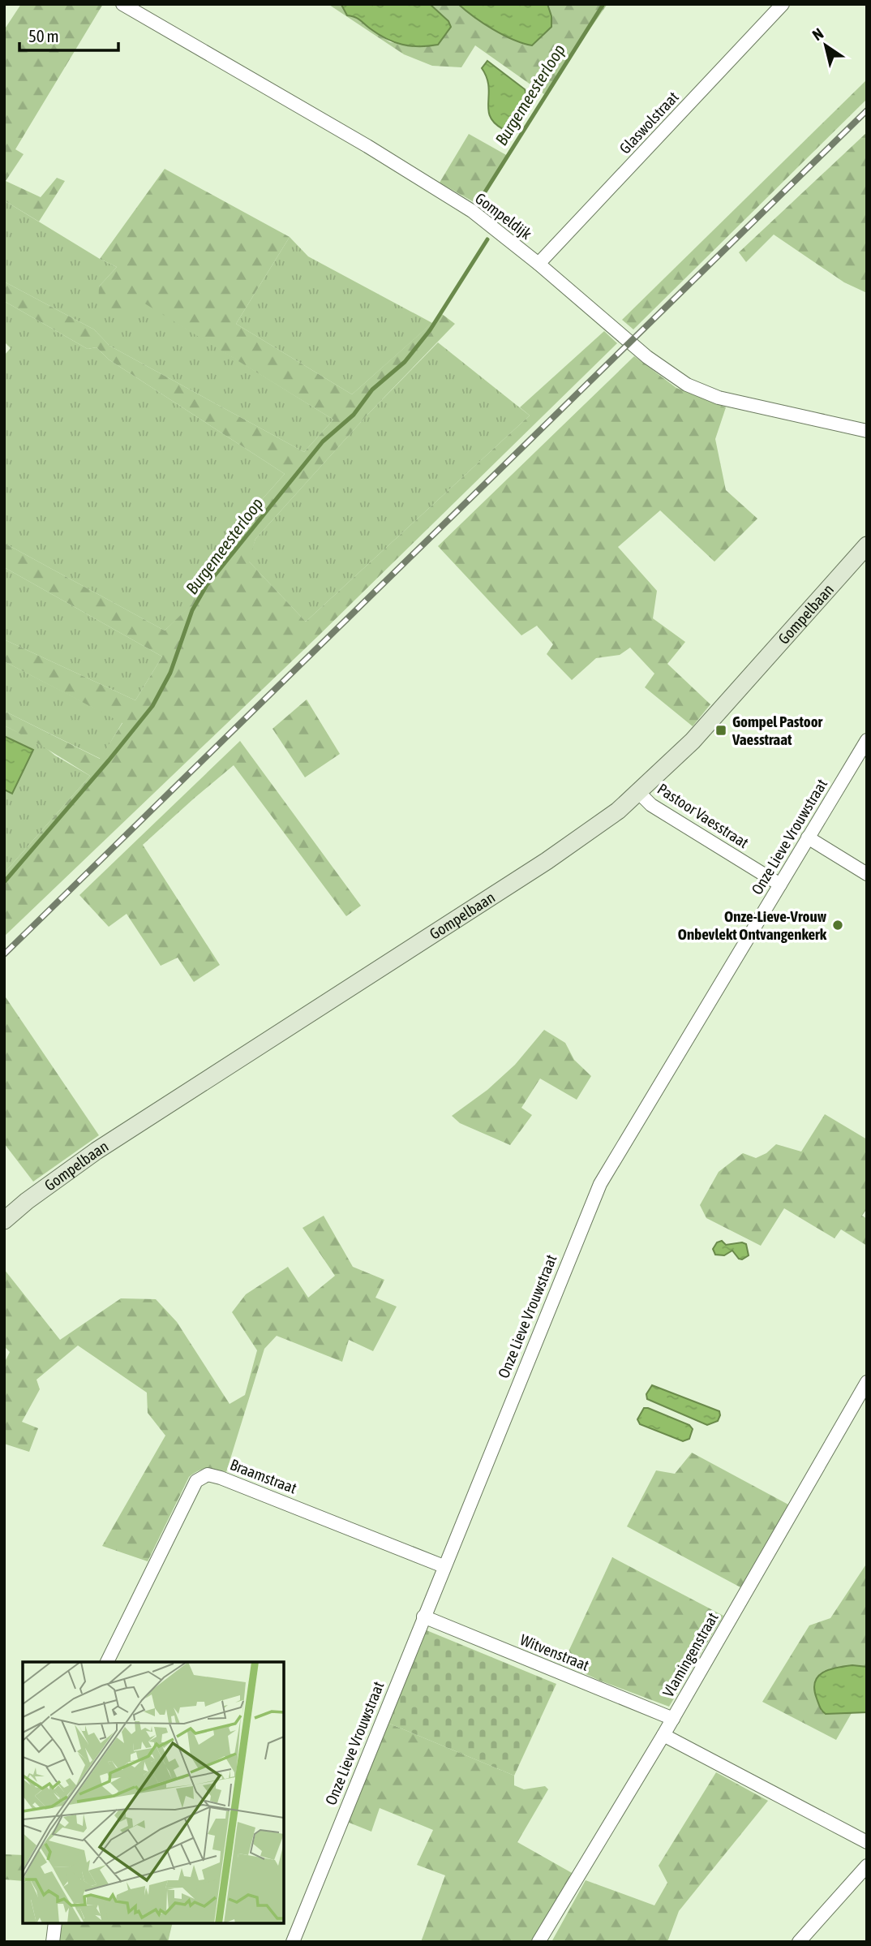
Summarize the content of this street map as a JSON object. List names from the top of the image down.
{
  "streets": {
    "street": [
      "Glaswolstraat",
      "Gompeldijk",
      "Gompelbaan",
      "Pastoor Vaesstraat",
      "Onze Lieve Vrouwstraat",
      "Braamstraat",
      "Witvenstraat",
      "Vlamingenstraat"
    ]
  },
  "crossings": [
    ["Glaswolstraat", "Gompeldijk"],
    ["Gompelbaan", "Pastoor Vaesstraat"],
    ["Pastoor Vaesstraat", "Onze Lieve Vrouwstraat"],
    ["Onze Lieve Vrouwstraat", "Braamstraat"],
    ["Onze Lieve Vrouwstraat", "Witvenstraat"],
    ["Witvenstraat", "Vlamingenstraat"]
  ],
  "water": ["Burgemeesterloop"],
  "places": {
    "transit": ["Gompel Pastoor Vaesstraat"],
    "other": ["Onze-Lieve-Vrouw Onbevlekt Ontvangenkerk"]
  },
  "scale_bar": "50 m",
  "north": "top left"
}
